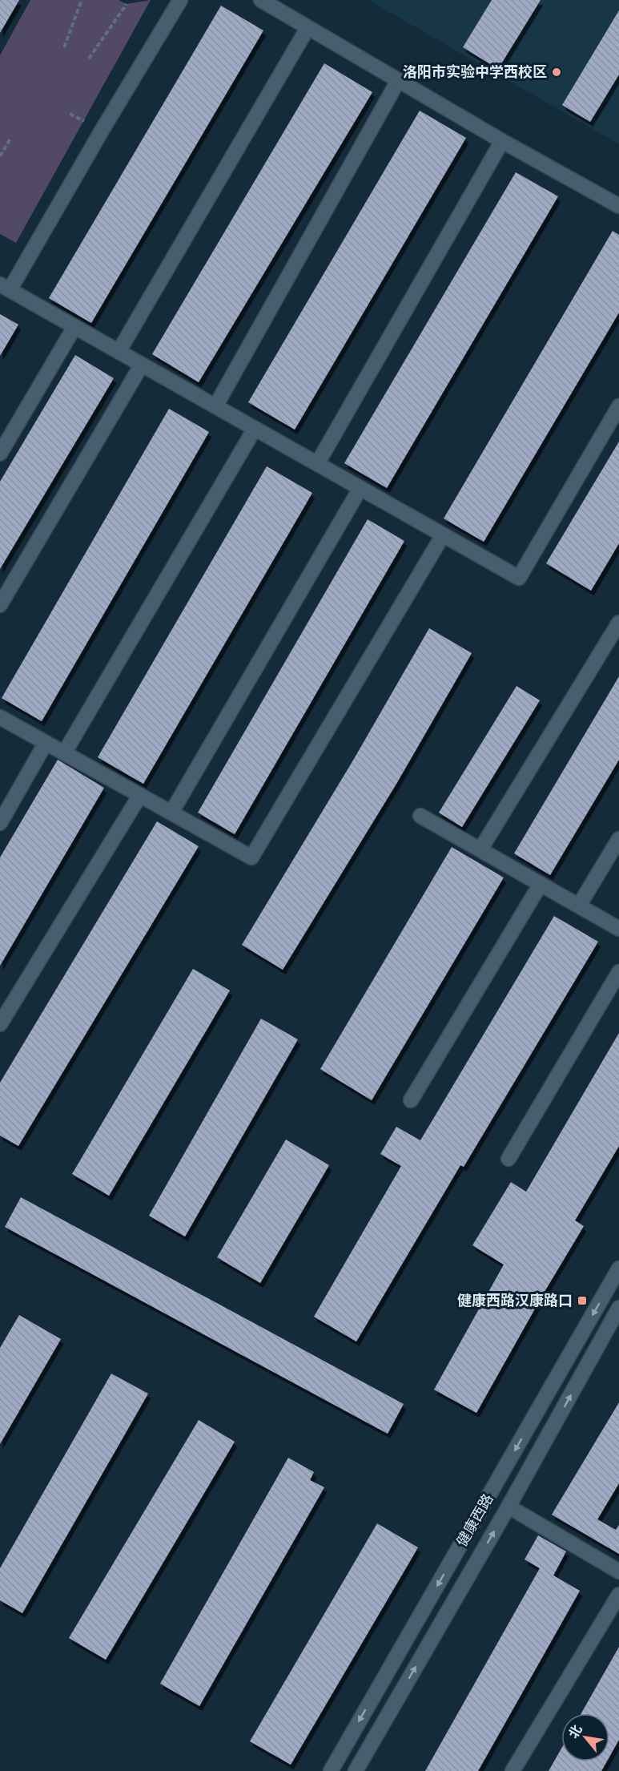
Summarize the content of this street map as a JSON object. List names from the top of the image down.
{
  "streets": {
    "street": ["健康西路"]
  },
  "places": {
    "other": ["洛阳市实验中学西校区"],
    "transit": ["健康西路汉康路口"]
  },
  "north": "top left"
}
